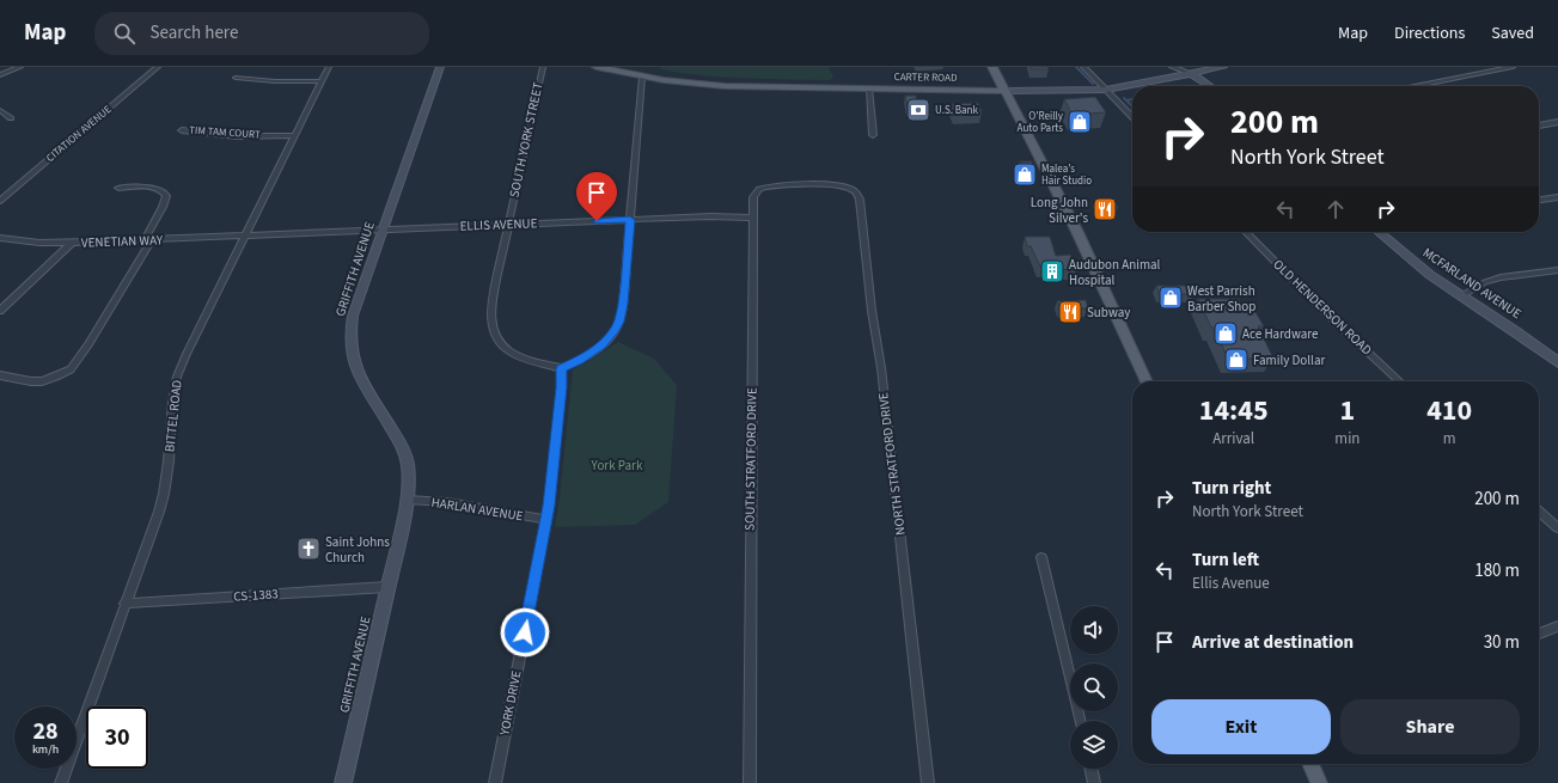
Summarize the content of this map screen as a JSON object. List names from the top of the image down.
{
  "streets": {
    "main road": ["CARTER ROAD"],
    "street": [
      "TIM TAM COURT",
      "CITATION AVENUE",
      "SOUTH YORK STREET",
      "ELLIS AVENUE",
      "VENETIAN WAY",
      "GRIFFITH AVENUE",
      "MCFARLAND AVENUE",
      "OLD HENDERSON ROAD",
      "BITTEL ROAD",
      "SOUTH STRATFORD DRIVE",
      "NORTH STRATFORD DRIVE",
      "HARLAN AVENUE",
      "CS-1383",
      "YORK DRIVE"
    ]
  },
  "crossings": [
    ["TIM TAM COURT", "BITTEL ROAD"],
    ["SOUTH YORK STREET", "ELLIS AVENUE"],
    ["SOUTH YORK STREET", "YORK DRIVE"],
    ["ELLIS AVENUE", "VENETIAN WAY"],
    ["ELLIS AVENUE", "GRIFFITH AVENUE"],
    ["ELLIS AVENUE", "BITTEL ROAD"],
    ["ELLIS AVENUE", "SOUTH STRATFORD DRIVE"],
    ["ELLIS AVENUE", "YORK DRIVE"],
    ["VENETIAN WAY", "BITTEL ROAD"],
    ["GRIFFITH AVENUE", "HARLAN AVENUE"],
    ["GRIFFITH AVENUE", "CS-1383"],
    ["BITTEL ROAD", "CS-1383"],
    ["SOUTH STRATFORD DRIVE", "NORTH STRATFORD DRIVE"],
    ["HARLAN AVENUE", "YORK DRIVE"]
  ],
  "parks": ["York Park"],
  "places": {
    "bank": ["U.S. Bank"],
    "shop": [
      "O'Reilly Auto Parts",
      "Malea's Hair Studio",
      "West Parrish Barber Shop",
      "Ace Hardware",
      "Family Dollar"
    ],
    "restaurant": ["Long John Silver's", "Subway"],
    "building": ["Audubon Animal Hospital"],
    "church": ["Saint Johns Church"]
  },
  "page": {
    "header": "Map",
    "search": "Search here",
    "nav": ["Map", "Directions", "Saved"],
    "turn": ["200 m", "North York Street"],
    "eta": [
      "14:45",
      "Arrival",
      "1",
      "min",
      "410",
      "m"
    ],
    "list": [
      {
        "name": "Turn right",
        "note": "North York Street",
        "value": "200 m"
      },
      {
        "name": "Turn left",
        "note": "Ellis Avenue",
        "value": "180 m"
      },
      {
        "name": "Arrive at destination",
        "value": "30 m"
      }
    ],
    "buttons": ["Exit", "Share"],
    "speed": "28 km/h",
    "limit": "30"
  }
}
